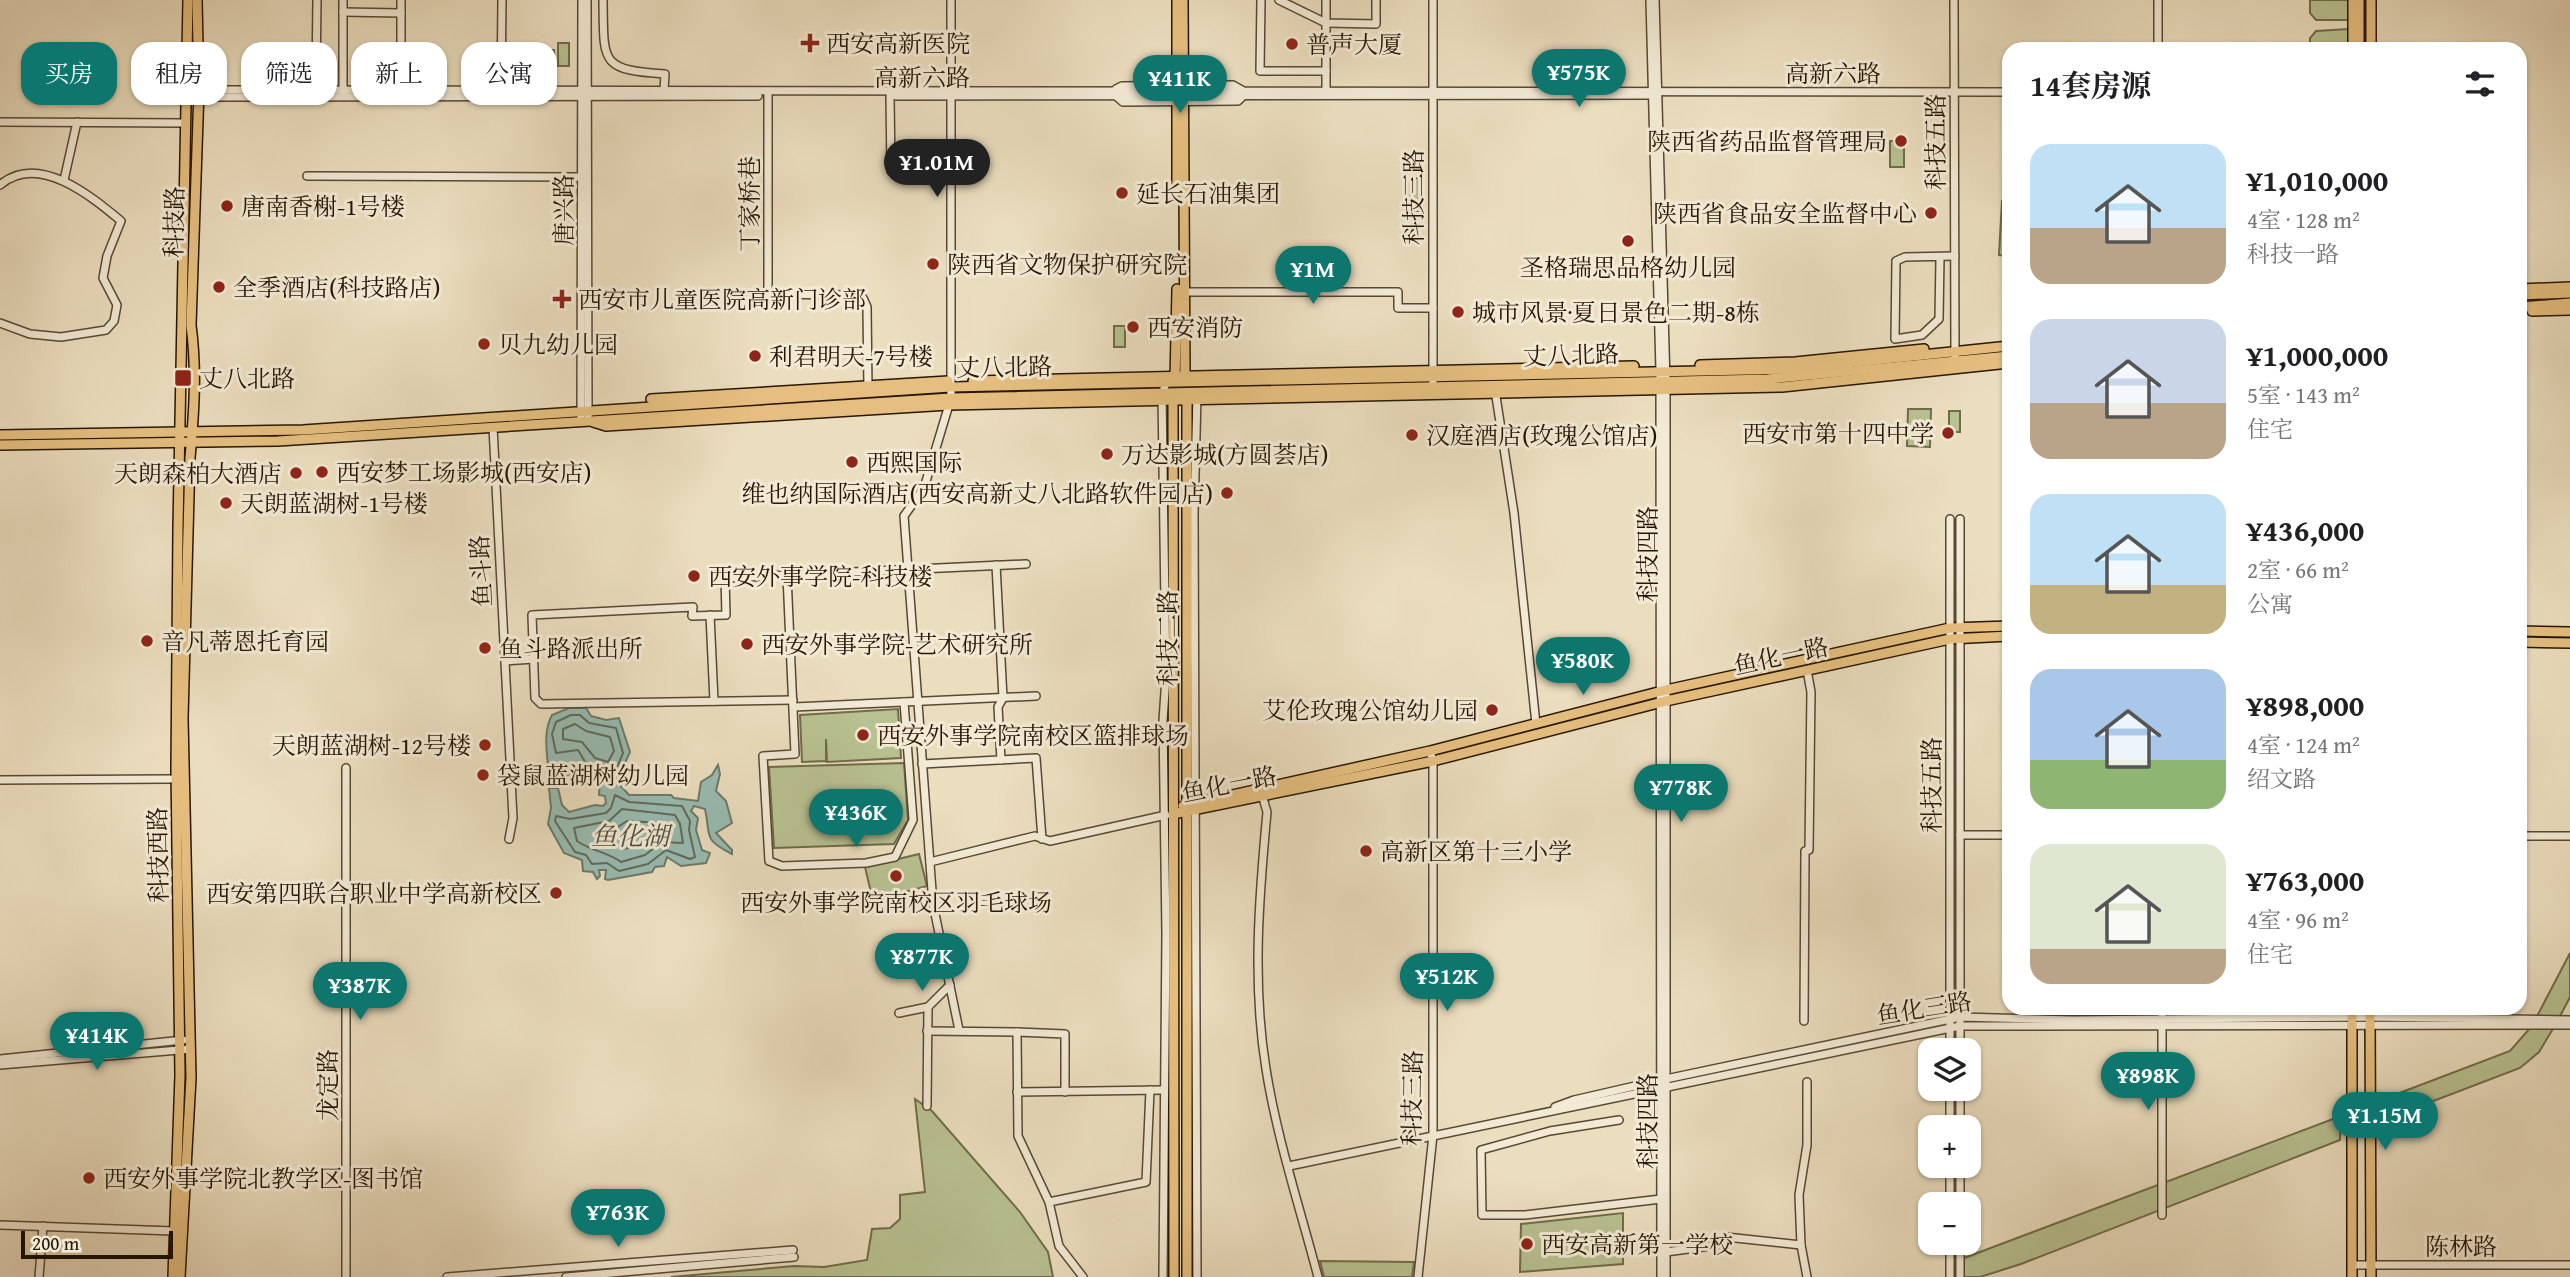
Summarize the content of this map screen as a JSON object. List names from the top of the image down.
{
  "streets": {
    "main road": [
      "科技路",
      "丈八北路",
      "科技二路",
      "鱼化一路",
      "科技西路"
    ],
    "street": [
      "高新六路",
      "科技五路",
      "科技三路",
      "丁家桥巷",
      "唐兴路",
      "科技四路",
      "鱼斗路",
      "鱼化三路",
      "龙定路",
      "陈林路"
    ]
  },
  "crossings": [
    ["高新六路", "科技五路"],
    ["高新六路", "科技三路"],
    ["高新六路", "丁家桥巷"],
    ["高新六路", "唐兴路"],
    ["高新六路", "科技四路"],
    ["高新六路", "科技二路"],
    ["科技五路", "丈八北路"],
    ["科技五路", "鱼化一路"],
    ["科技五路", "鱼化三路"],
    ["科技三路", "丈八北路"],
    ["科技三路", "鱼化一路"],
    ["科技三路", "鱼化三路"],
    ["丁家桥巷", "丈八北路"],
    ["唐兴路", "丈八北路"],
    ["科技路", "丈八北路"],
    ["科技路", "科技西路"],
    ["丈八北路", "科技四路"],
    ["丈八北路", "鱼斗路"],
    ["丈八北路", "科技二路"],
    ["丈八北路", "科技西路"],
    ["科技四路", "鱼化一路"],
    ["科技四路", "鱼化三路"],
    ["科技二路", "鱼化一路"]
  ],
  "water": ["鱼化湖"],
  "places": {
    "health": ["西安高新医院", "西安市儿童医院高新门诊部"],
    "other": [
      "普声大厦",
      "陕西省药品监督管理局",
      "延长石油集团",
      "唐南香榭-1号楼",
      "陕西省食品安全监督中心",
      "圣格瑞思品格幼儿园",
      "陕西省文物保护研究院",
      "全季酒店(科技路店)",
      "城市风景·夏日景色二期-8栋",
      "西安消防",
      "贝九幼儿园",
      "利君明天-7号楼",
      "西安市第十四中学",
      "汉庭酒店(玫瑰公馆店)",
      "万达影城(方圆荟店)",
      "西熙国际",
      "西安梦工场影城(西安店)",
      "天朗森柏大酒店",
      "维也纳国际酒店(西安高新丈八北路软件园店)",
      "天朗蓝湖树-1号楼",
      "西安外事学院-科技楼",
      "音凡蒂恩托育园",
      "西安外事学院-艺术研究所",
      "鱼斗路派出所",
      "艾伦玫瑰公馆幼儿园",
      "西安外事学院南校区篮排球场",
      "天朗蓝湖树-12号楼",
      "袋鼠蓝湖树幼儿园",
      "高新区第十三小学",
      "西安外事学院南校区羽毛球场",
      "西安第四联合职业中学高新校区",
      "西安外事学院北教学区-图书馆",
      "西安高新第一学校"
    ],
    "transit": ["丈八北路"]
  },
  "scale_bar": "200 m",
  "page": {
    "chip": [
      "买房",
      "租房",
      "筛选",
      "新上",
      "公寓"
    ],
    "heading": "14套房源",
    "price": [
      "¥575K",
      "¥411K",
      "¥1.01M",
      "¥1M",
      "¥580K",
      "¥778K",
      "¥436K",
      "¥877K",
      "¥512K",
      "¥387K",
      "¥414K",
      "¥898K",
      "¥1.15M",
      "¥763K"
    ],
    "list": [
      {
        "name": "¥1,010,000",
        "note": "4室 · 128 m² · 科技一路"
      },
      {
        "name": "¥1,000,000",
        "note": "5室 · 143 m² · 住宅"
      },
      {
        "name": "¥436,000",
        "note": "2室 · 66 m² · 公寓"
      },
      {
        "name": "¥898,000",
        "note": "4室 · 124 m² · 绍文路"
      },
      {
        "name": "¥763,000",
        "note": "4室 · 96 m² · 住宅"
      }
    ],
    "map_buttons": ["+", "−"],
    "scale": "200 m"
  }
}
